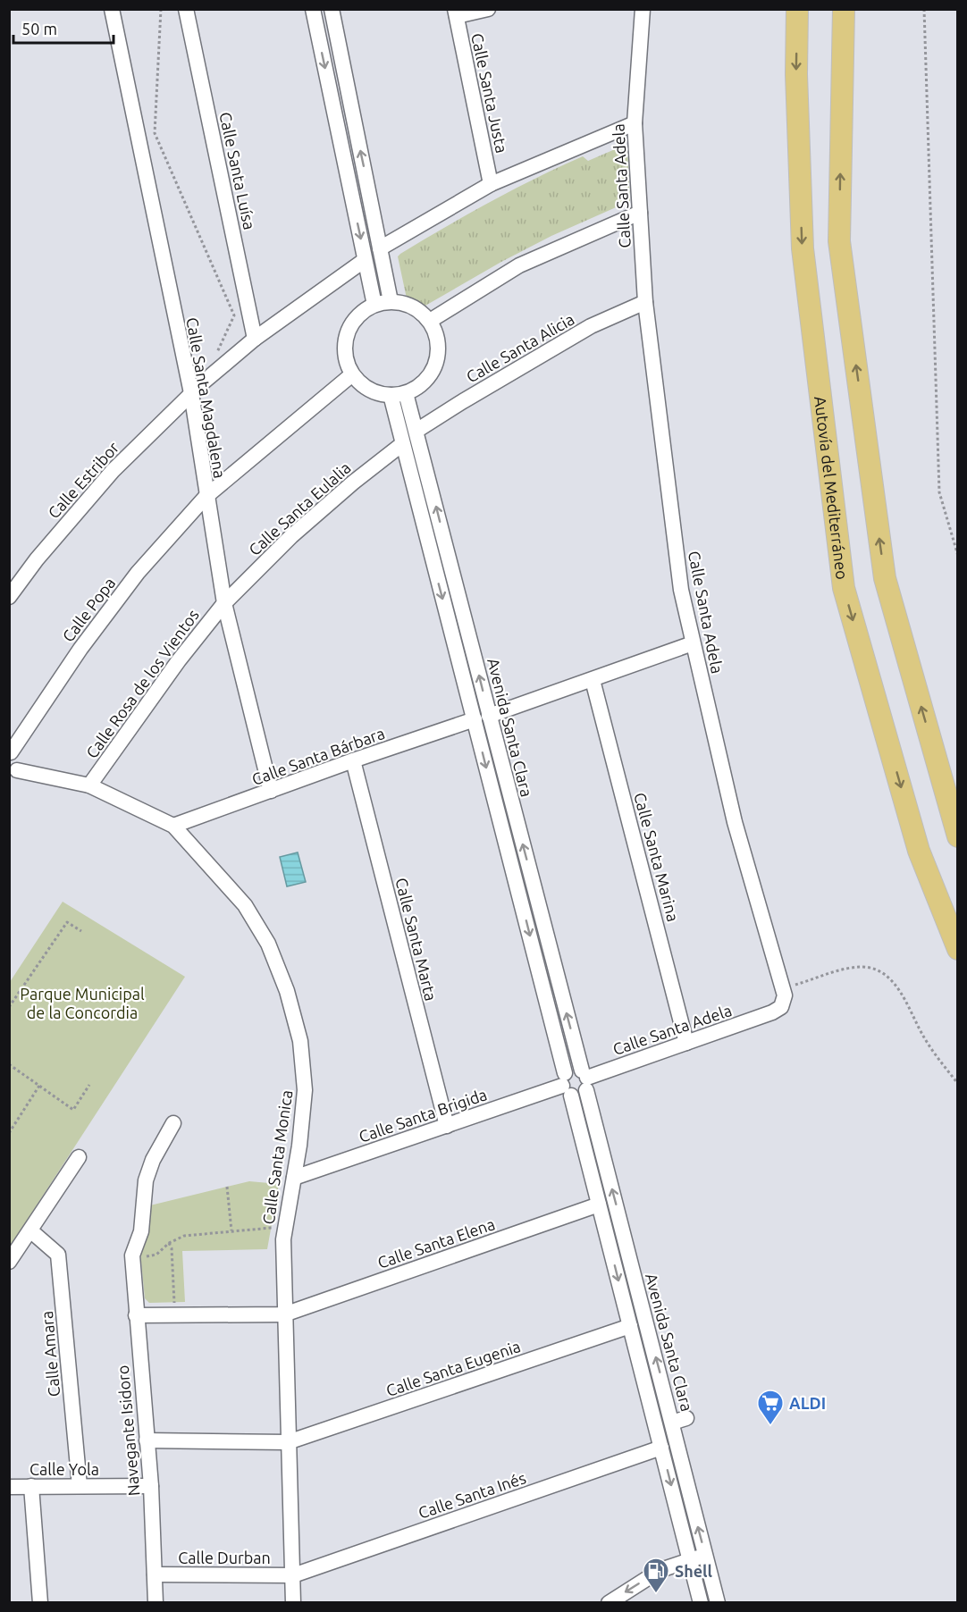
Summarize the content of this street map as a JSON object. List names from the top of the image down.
{
  "streets": {
    "highway": ["Autovía del Mediterráneo"],
    "street": [
      "Calle Santa Justa",
      "Calle Santa Luísa",
      "Calle Santa Adela",
      "Calle Santa Alicia",
      "Calle Santa Magdalena",
      "Calle Estribor",
      "Calle Santa Eulalia",
      "Calle Popa",
      "Calle Rosa de los Vientos",
      "Avenida Santa Clara",
      "Calle Santa Bárbara",
      "Calle Santa Marina",
      "Calle Santa Marta",
      "Calle Santa Brigida",
      "Calle Santa Monica",
      "Calle Santa Elena",
      "Calle Amara",
      "Calle Santa Eugenia",
      "Navegante Isidoro",
      "Calle Yola",
      "Calle Santa Inés",
      "Calle Durban"
    ]
  },
  "crossings": [
    ["Calle Santa Luísa", "Calle Estribor"],
    ["Calle Santa Adela", "Calle Santa Alicia"],
    ["Calle Santa Adela", "Avenida Santa Clara"],
    ["Calle Santa Adela", "Calle Santa Bárbara"],
    ["Calle Santa Adela", "Calle Santa Marina"],
    ["Calle Santa Alicia", "Avenida Santa Clara"],
    ["Calle Santa Magdalena", "Calle Estribor"],
    ["Calle Santa Magdalena", "Calle Santa Eulalia"],
    ["Calle Santa Magdalena", "Calle Popa"],
    ["Calle Santa Magdalena", "Calle Rosa de los Vientos"],
    ["Calle Santa Magdalena", "Calle Santa Bárbara"],
    ["Calle Santa Eulalia", "Calle Rosa de los Vientos"],
    ["Calle Santa Eulalia", "Avenida Santa Clara"],
    ["Calle Popa", "Avenida Santa Clara"],
    ["Calle Rosa de los Vientos", "Calle Santa Monica"],
    ["Avenida Santa Clara", "Calle Santa Bárbara"],
    ["Avenida Santa Clara", "Calle Santa Brigida"],
    ["Avenida Santa Clara", "Calle Santa Elena"],
    ["Avenida Santa Clara", "Calle Santa Eugenia"],
    ["Avenida Santa Clara", "Calle Santa Inés"],
    ["Calle Santa Bárbara", "Calle Santa Marina"],
    ["Calle Santa Bárbara", "Calle Santa Marta"],
    ["Calle Santa Bárbara", "Calle Santa Monica"],
    ["Calle Santa Marta", "Calle Santa Brigida"],
    ["Calle Santa Brigida", "Calle Santa Monica"],
    ["Calle Santa Monica", "Calle Santa Elena"],
    ["Calle Santa Monica", "Calle Santa Eugenia"],
    ["Calle Santa Monica", "Calle Santa Inés"],
    ["Calle Santa Monica", "Calle Durban"],
    ["Calle Santa Elena", "Navegante Isidoro"],
    ["Calle Amara", "Calle Yola"],
    ["Calle Santa Eugenia", "Navegante Isidoro"],
    ["Navegante Isidoro", "Calle Yola"],
    ["Navegante Isidoro", "Calle Durban"],
    ["Calle Santa Inés", "Calle Durban"]
  ],
  "parks": ["Parque Municipal de la Concordia"],
  "places": {
    "supermarket": ["ALDI"],
    "fuel station": ["Shell"]
  },
  "scale_bar": "50 m"
}
